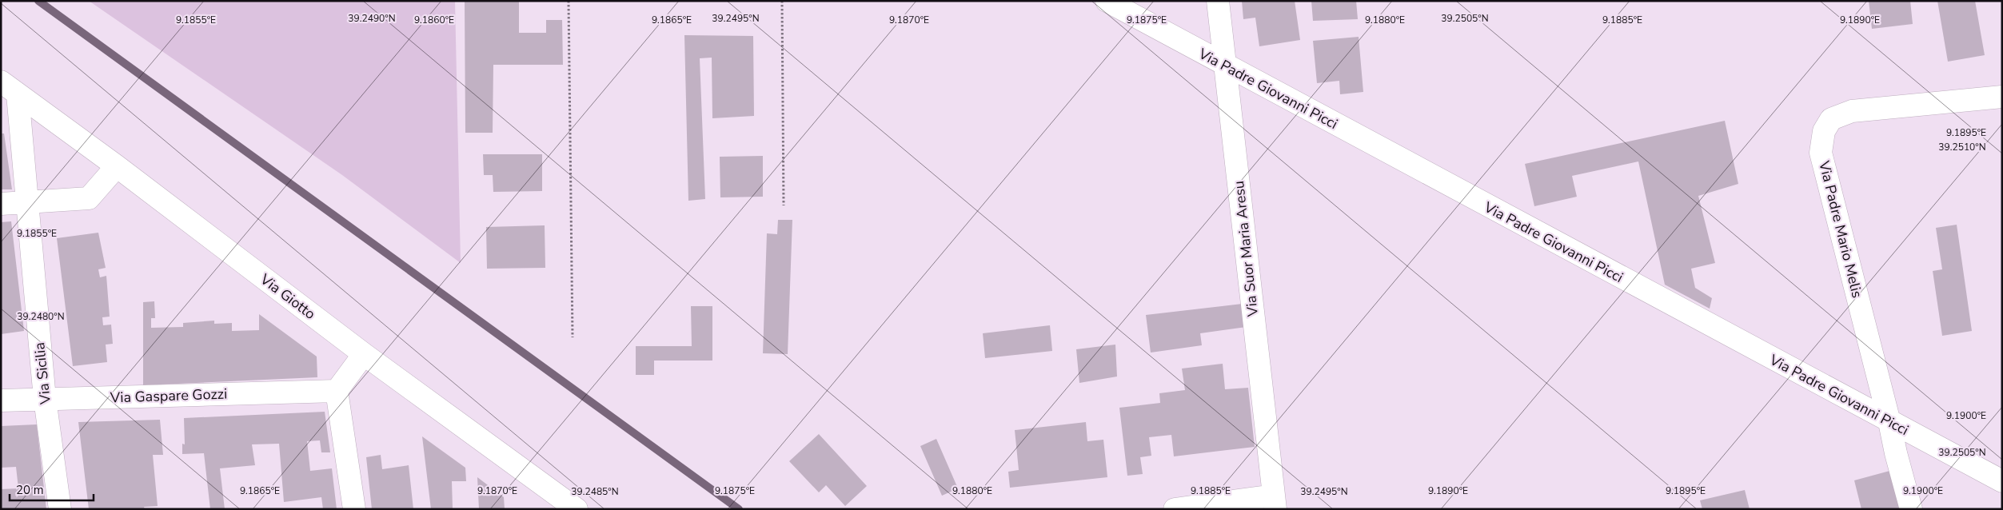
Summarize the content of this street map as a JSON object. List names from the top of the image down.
{
  "streets": {
    "street": [
      "Via Padre Giovanni Picci",
      "Via Padre Mario Melis",
      "Via Suor Maria Aresu",
      "Via Giotto",
      "Via Sicilia",
      "Via Gaspare Gozzi"
    ]
  },
  "crossings": [
    ["Via Padre Giovanni Picci", "Via Padre Mario Melis"],
    ["Via Padre Giovanni Picci", "Via Suor Maria Aresu"],
    ["Via Giotto", "Via Sicilia"],
    ["Via Sicilia", "Via Gaspare Gozzi"]
  ],
  "scale_bar": "20 m",
  "coordinates": [
    "39.2490°N",
    "39.2495°N",
    "39.2505°N",
    "9.1855°E",
    "9.1860°E",
    "9.1865°E",
    "9.1870°E",
    "9.1875°E",
    "9.1880°E",
    "9.1885°E",
    "9.1890°E",
    "9.1895°E",
    "39.2510°N",
    "39.2480°N",
    "9.1900°E",
    "39.2485°N"
  ]
}
